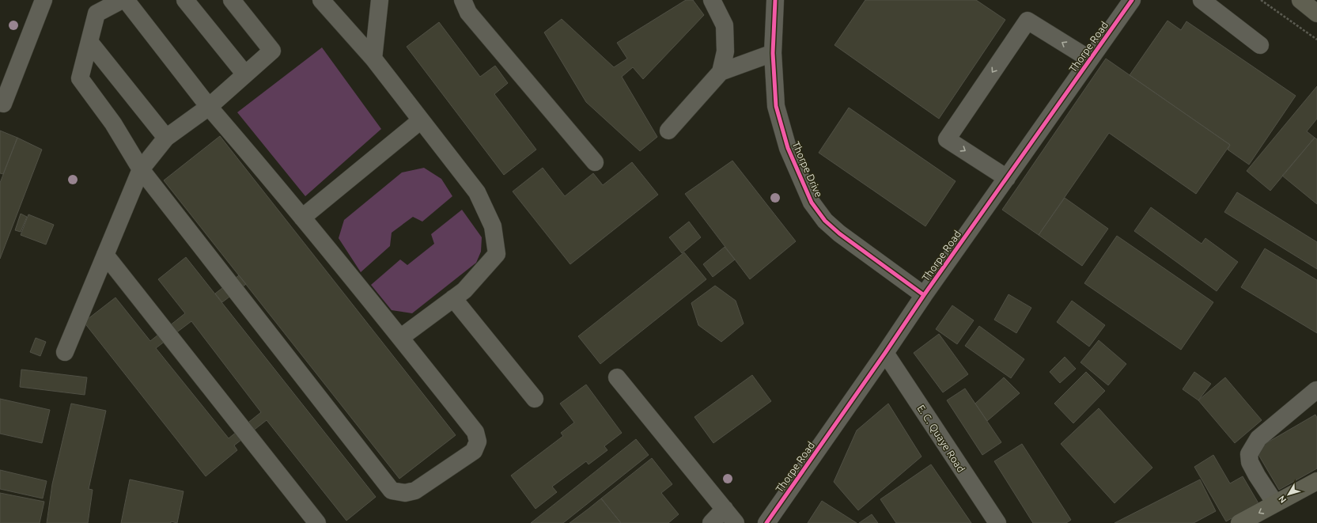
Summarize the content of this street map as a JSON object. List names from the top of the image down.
{
  "streets": {
    "street": ["Thorpe Road", "Thorpe Drive", "E. C. Quaye Road"]
  },
  "crossings": [
    ["Thorpe Road", "Thorpe Drive"],
    ["Thorpe Road", "E. C. Quaye Road"]
  ],
  "north": "bottom left"
}
